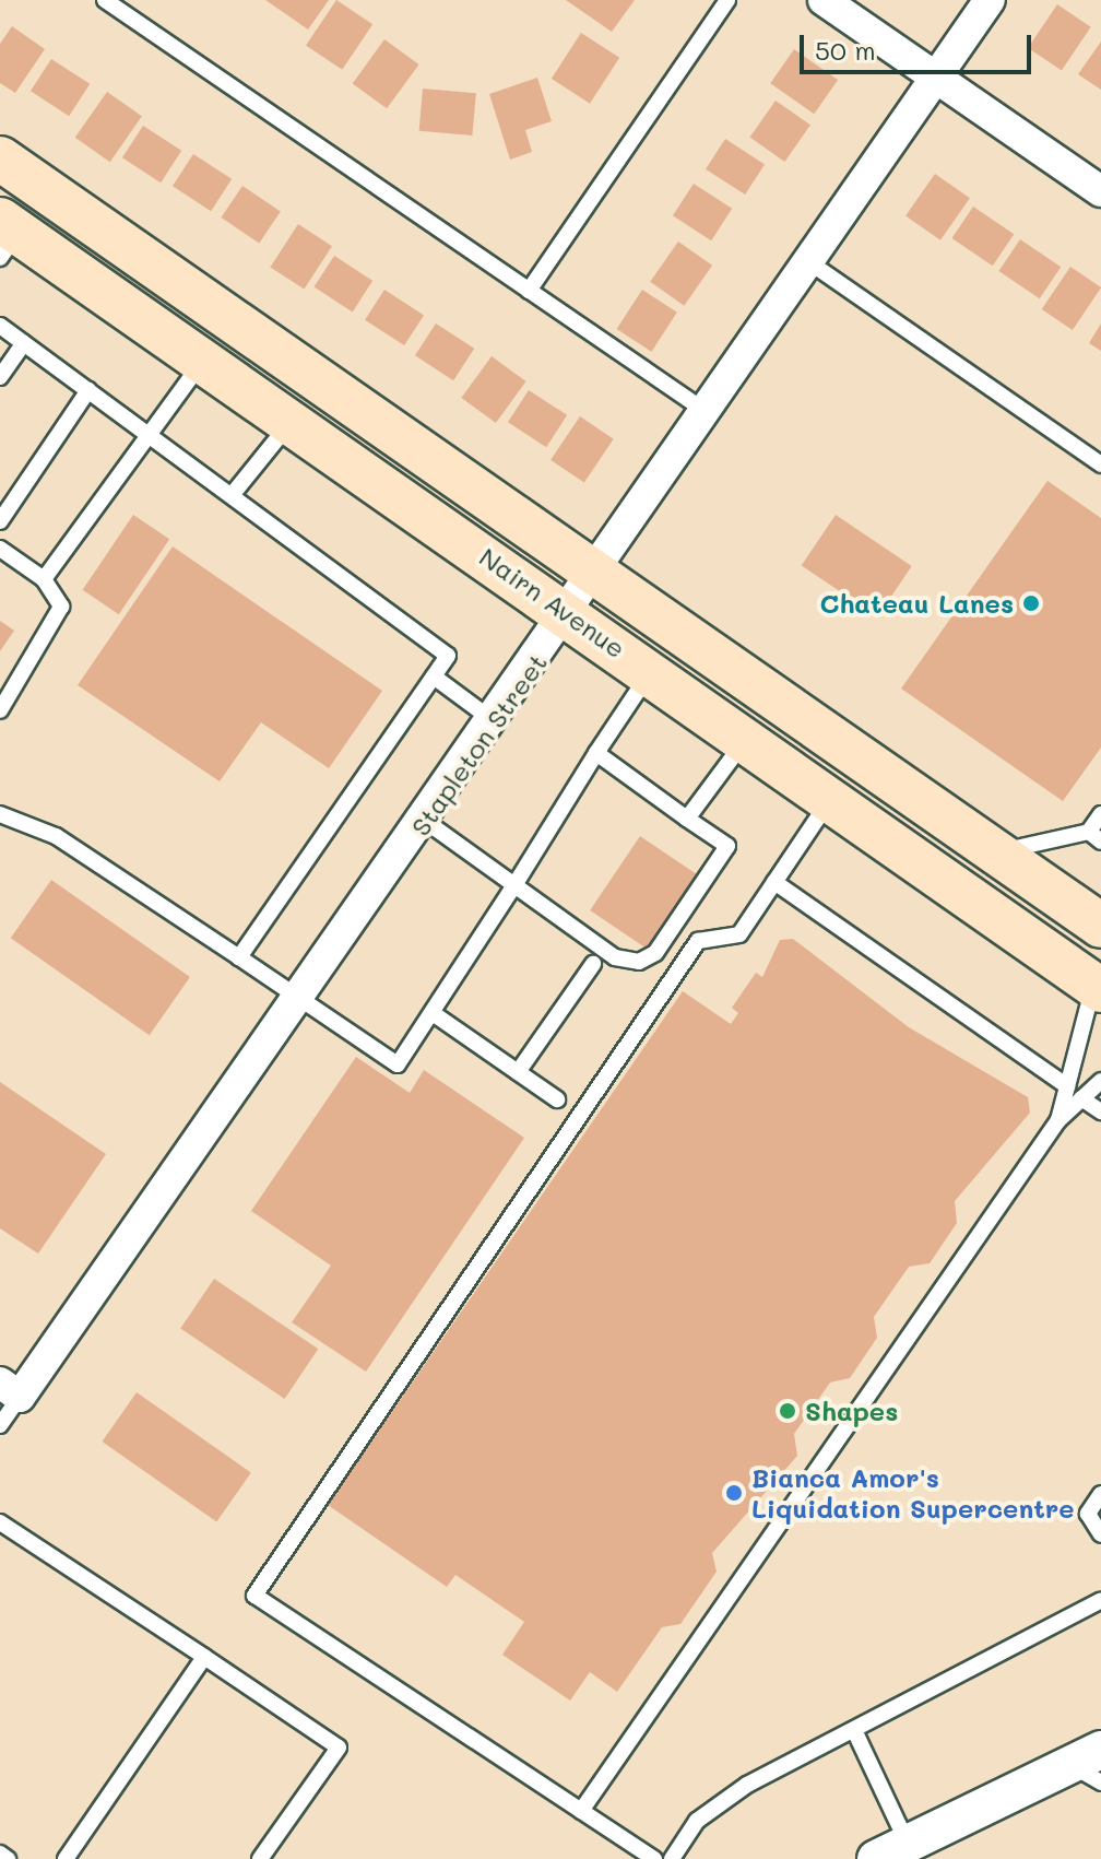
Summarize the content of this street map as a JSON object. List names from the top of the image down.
{
  "streets": {
    "main road": ["Nairn Avenue"],
    "street": ["Stapleton Street"]
  },
  "crossings": [
    ["Nairn Avenue", "Stapleton Street"]
  ],
  "places": ["Chateau Lanes", "Shapes", "Bianca Amor's Liquidation Supercentre"],
  "scale_bar": "50 m"
}
